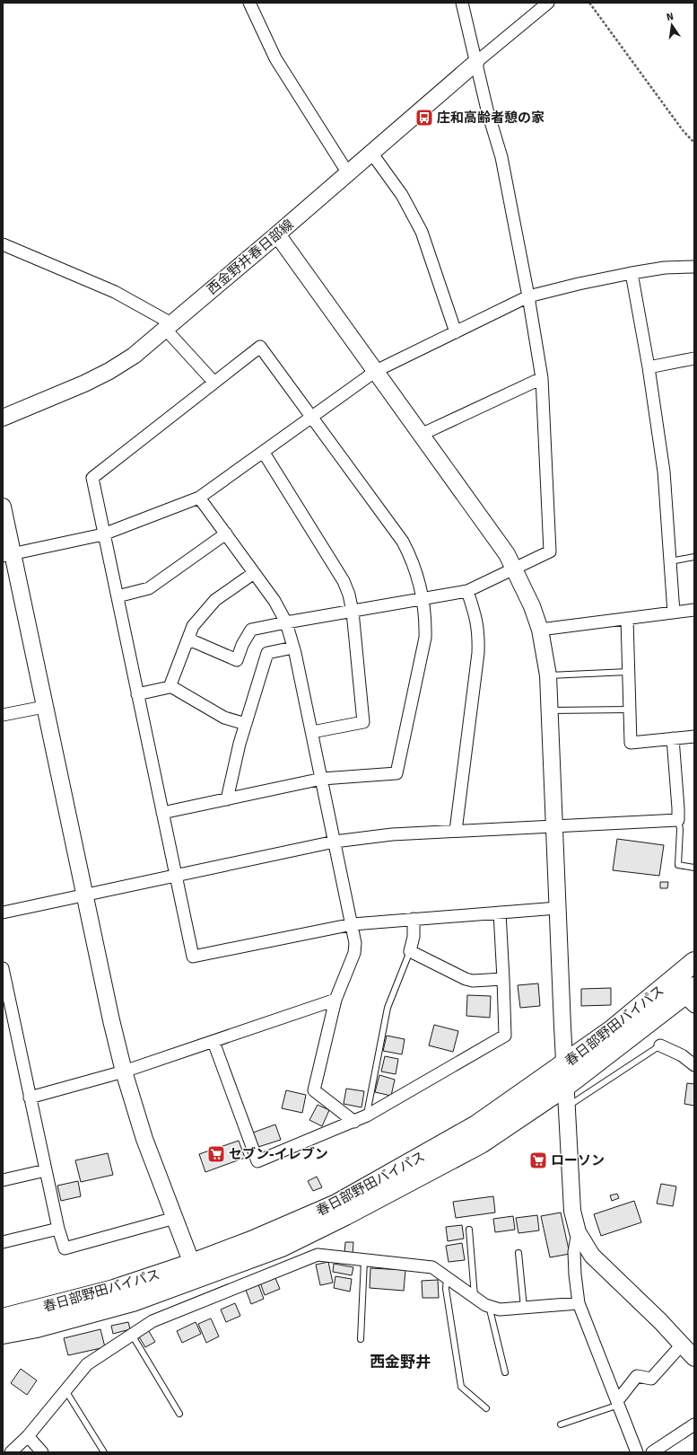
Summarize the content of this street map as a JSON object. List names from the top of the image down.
{
  "streets": {
    "highway": ["春日部野田バイパス"],
    "street": ["西金野井春日部線"]
  },
  "districts": ["西金野井"],
  "places": {
    "bus stop": ["庄和高齢者憩の家"],
    "supermarket": ["セブン-イレブン", "ローソン"]
  },
  "north": "top"
}
